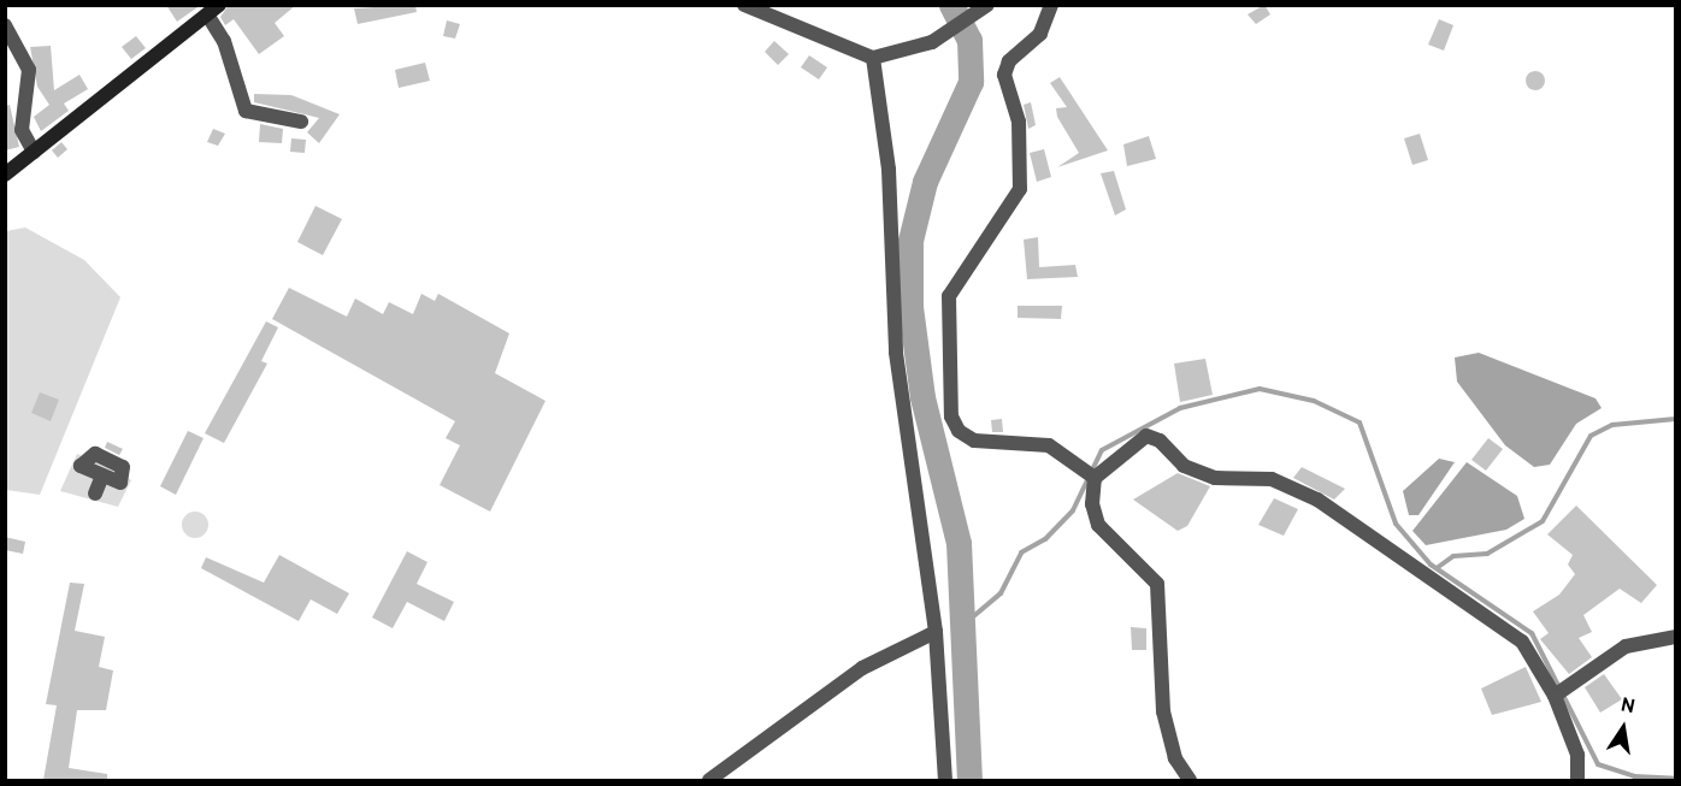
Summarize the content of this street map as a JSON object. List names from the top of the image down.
{
  "north": "top"
}
